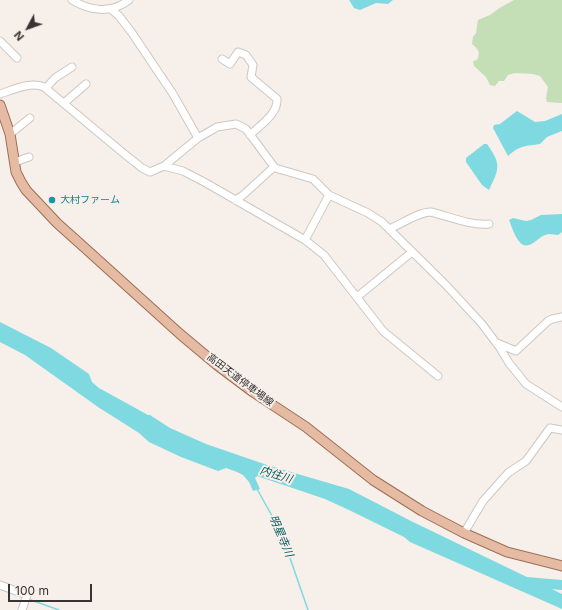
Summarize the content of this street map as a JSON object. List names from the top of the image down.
{
  "streets": {
    "main road": ["高田天道停車場線"]
  },
  "water": ["内住川", "明星寺川"],
  "places": ["大村ファーム"],
  "scale_bar": "100 m",
  "north": "bottom left"
}
